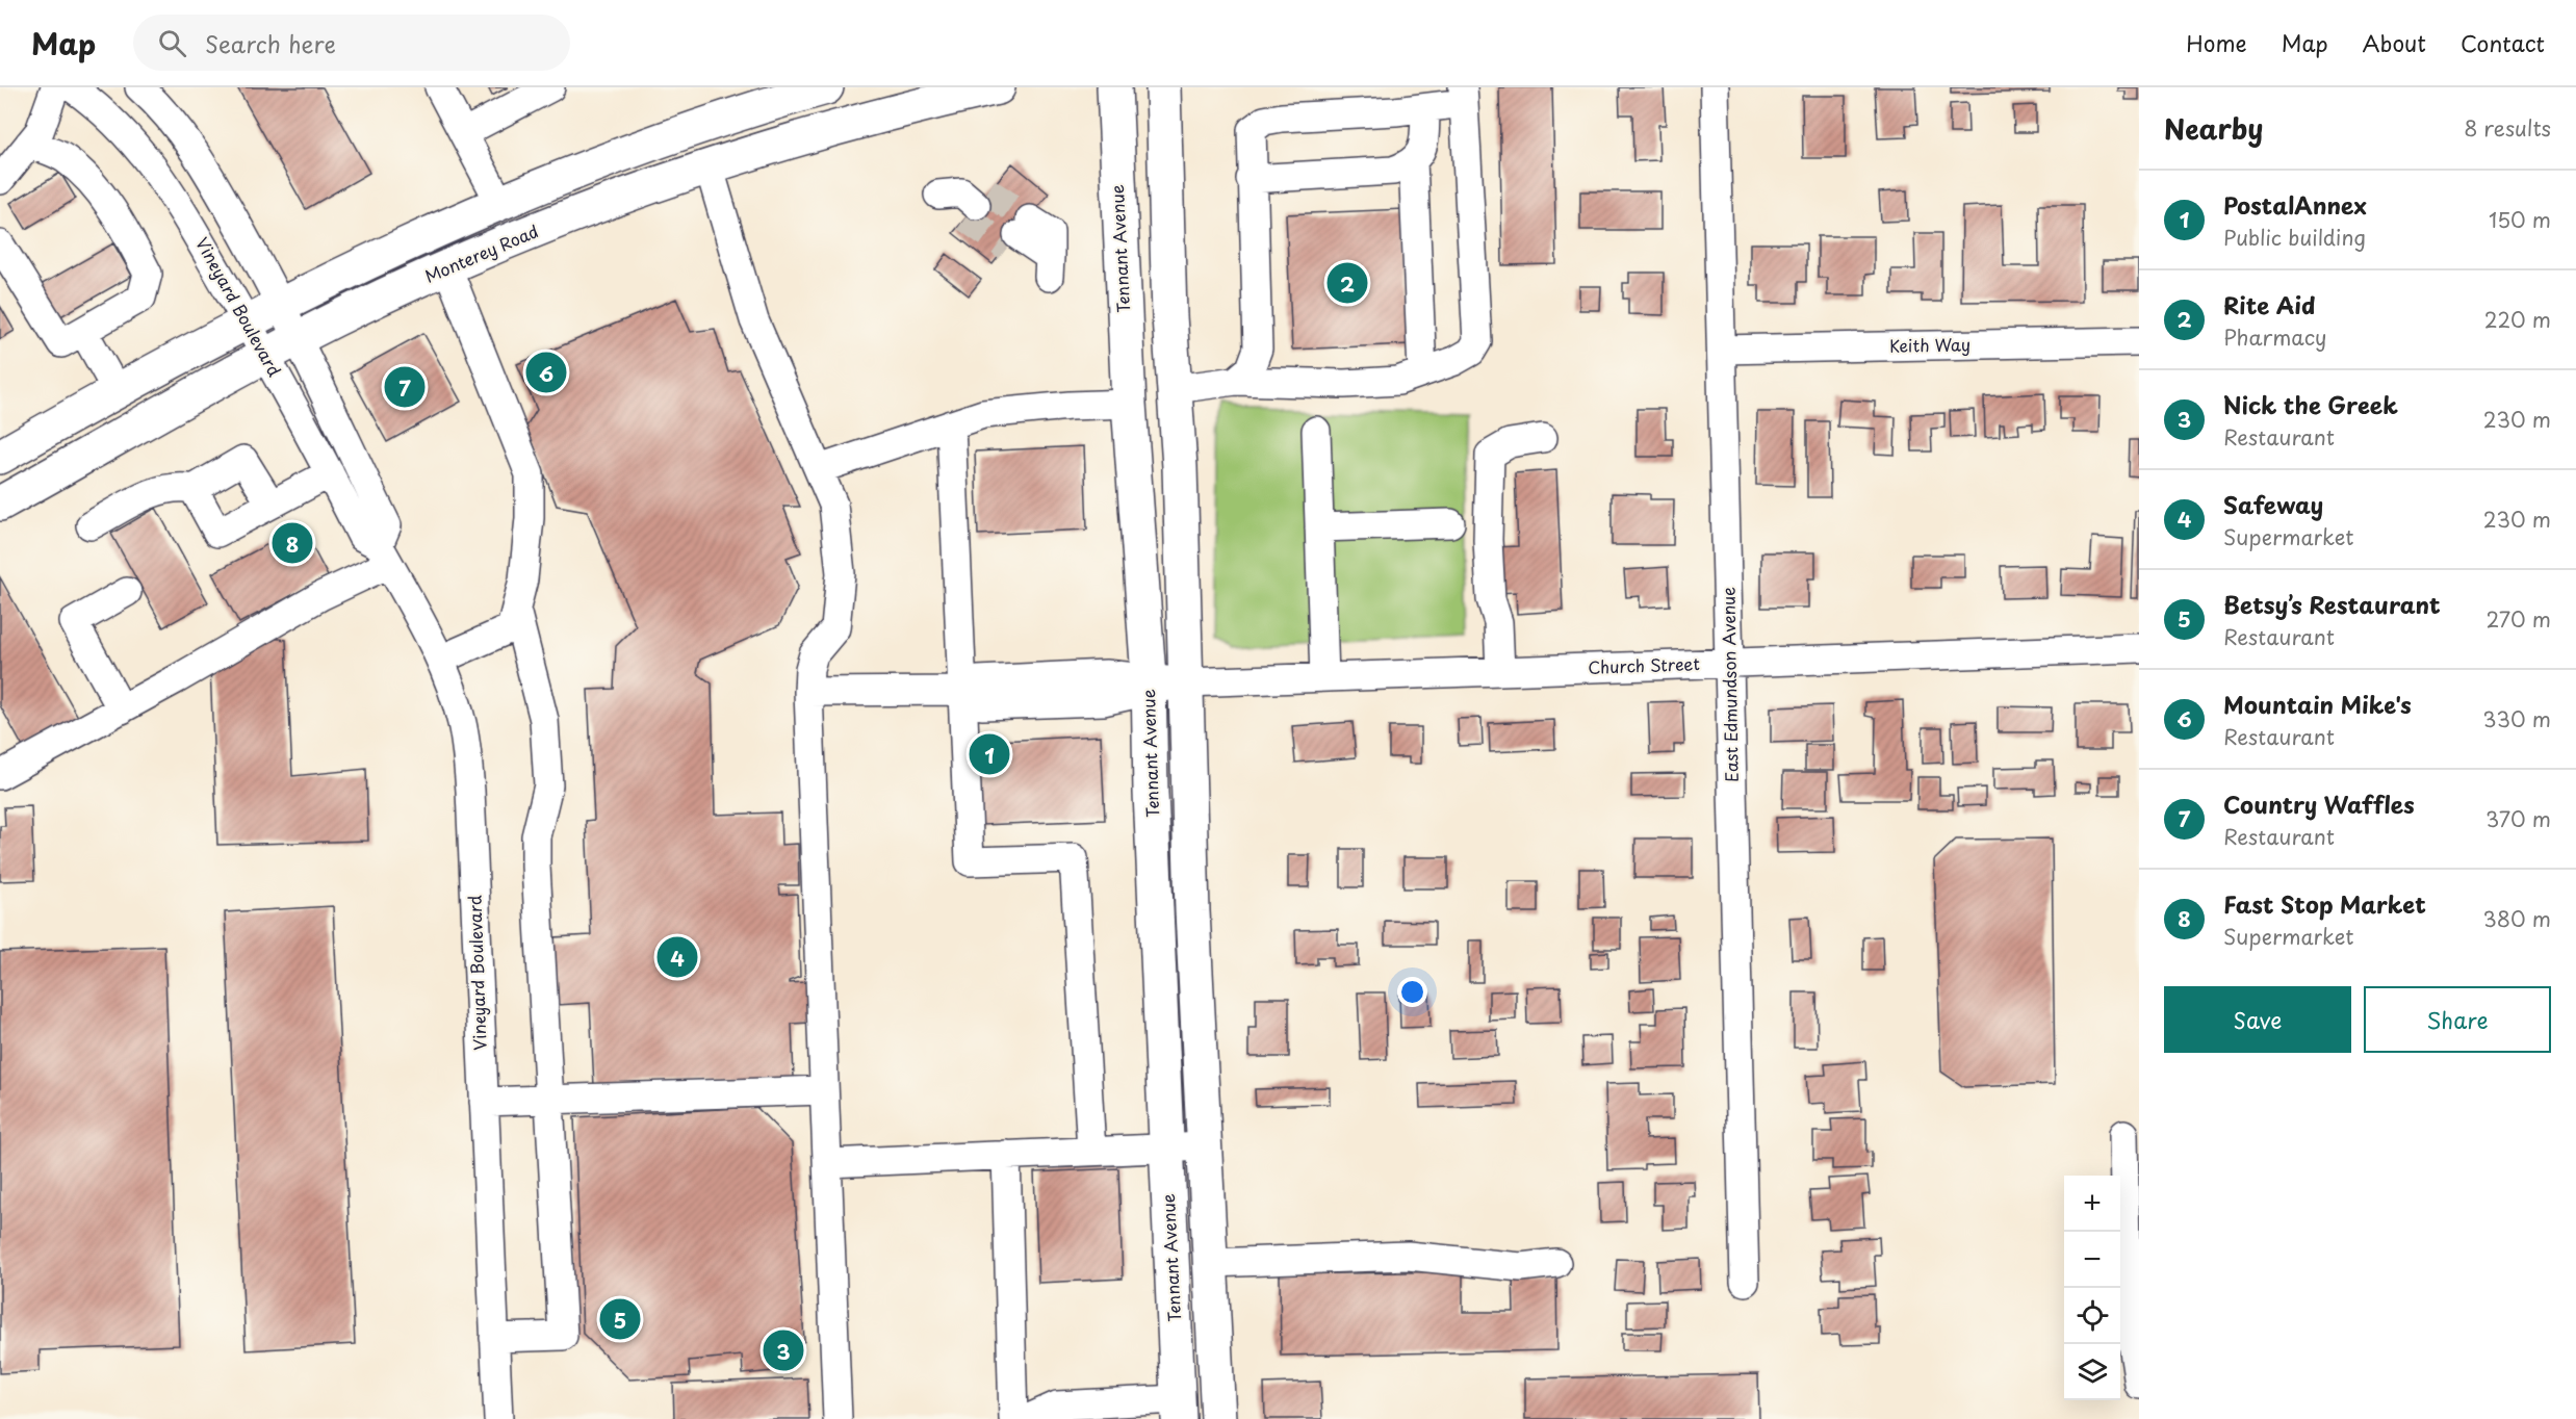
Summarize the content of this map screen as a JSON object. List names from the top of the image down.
{
  "streets": {
    "main road": ["Tennant Avenue", "Monterey Road"],
    "street": [
      "Vineyard Boulevard",
      "Keith Way",
      "Church Street",
      "East Edmundson Avenue"
    ]
  },
  "crossings": [
    ["Tennant Avenue", "Church Street"],
    ["Monterey Road", "Vineyard Boulevard"],
    ["Keith Way", "East Edmundson Avenue"],
    ["Church Street", "East Edmundson Avenue"]
  ],
  "page": {
    "header": "Map",
    "search": "Search here",
    "nav": [
      "Home",
      "Map",
      "About",
      "Contact"
    ],
    "heading": ["Nearby", "8 results"],
    "list": [
      {
        "mark": "1",
        "name": "PostalAnnex",
        "note": "Public building",
        "value": "150 m"
      },
      {
        "mark": "2",
        "name": "Rite Aid",
        "note": "Pharmacy",
        "value": "220 m"
      },
      {
        "mark": "3",
        "name": "Nick the Greek",
        "note": "Restaurant",
        "value": "230 m"
      },
      {
        "mark": "4",
        "name": "Safeway",
        "note": "Supermarket",
        "value": "230 m"
      },
      {
        "mark": "5",
        "name": "Betsy’s Restaurant",
        "note": "Restaurant",
        "value": "270 m"
      },
      {
        "mark": "6",
        "name": "Mountain Mike's",
        "note": "Restaurant",
        "value": "330 m"
      },
      {
        "mark": "7",
        "name": "Country Waffles",
        "note": "Restaurant",
        "value": "370 m"
      },
      {
        "mark": "8",
        "name": "Fast Stop Market",
        "note": "Supermarket",
        "value": "380 m"
      }
    ],
    "pins": [
      "2",
      "6",
      "7",
      "8",
      "1",
      "4",
      "5",
      "3"
    ],
    "buttons": ["Save", "Share"],
    "map_buttons": ["+", "−"]
  }
}
